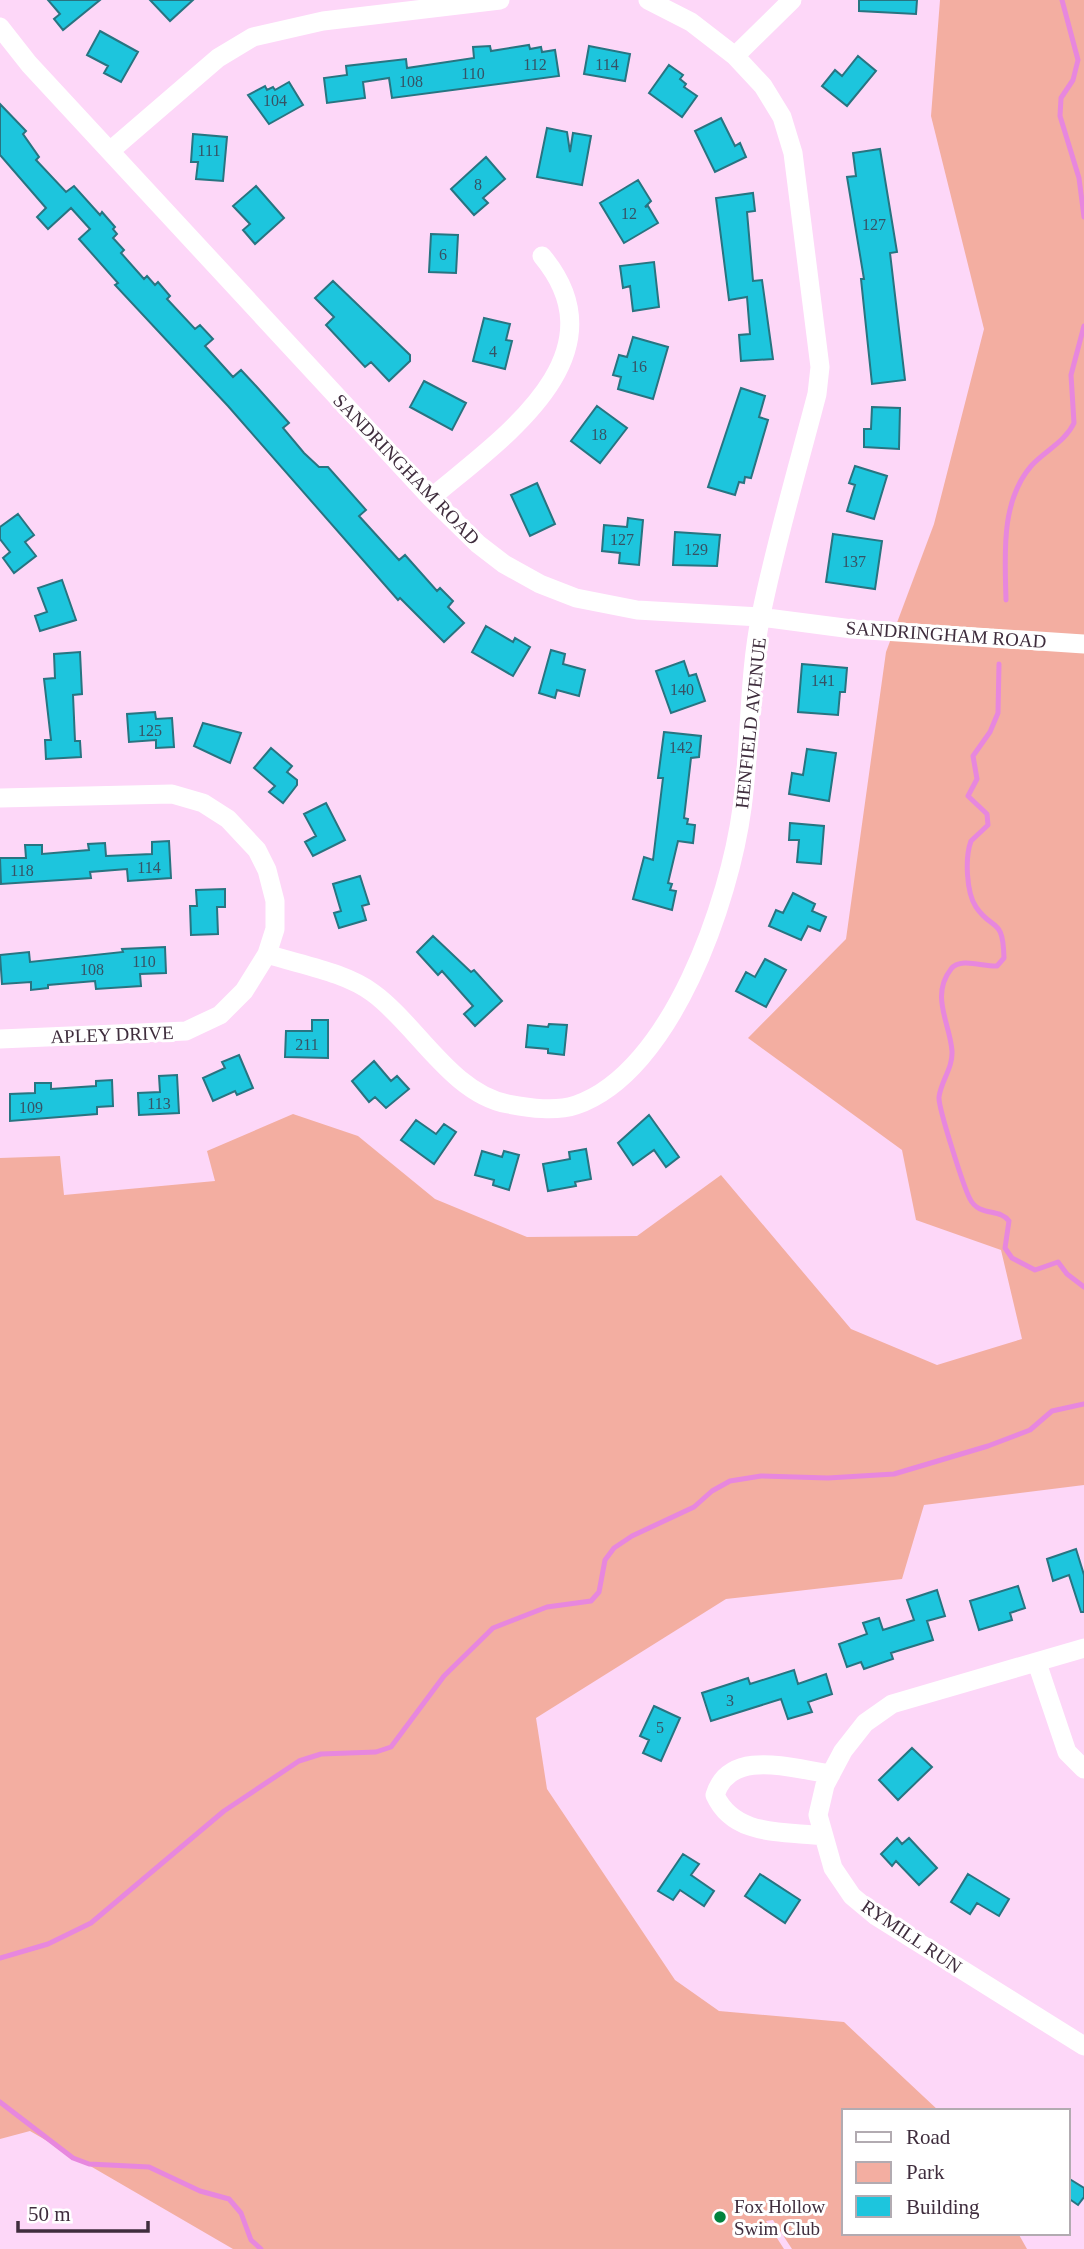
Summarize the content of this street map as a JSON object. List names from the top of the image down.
{
  "streets": {
    "street": [
      "SANDRINGHAM ROAD",
      "HENFIELD AVENUE",
      "APLEY DRIVE",
      "RYMILL RUN"
    ]
  },
  "crossings": [
    ["SANDRINGHAM ROAD", "HENFIELD AVENUE"],
    ["HENFIELD AVENUE", "APLEY DRIVE"]
  ],
  "places": ["Fox Hollow Swim Club"],
  "house_numbers": [
    "112",
    "114",
    "110",
    "108",
    "104",
    "111",
    "8",
    "12",
    "127",
    "6",
    "4",
    "16",
    "18",
    "127",
    "129",
    "137",
    "141",
    "140",
    "125",
    "142",
    "114",
    "118",
    "110",
    "108",
    "211",
    "113",
    "109",
    "3",
    "5"
  ],
  "legend": ["Road", "Park", "Building"],
  "scale_bar": "50 m"
}
